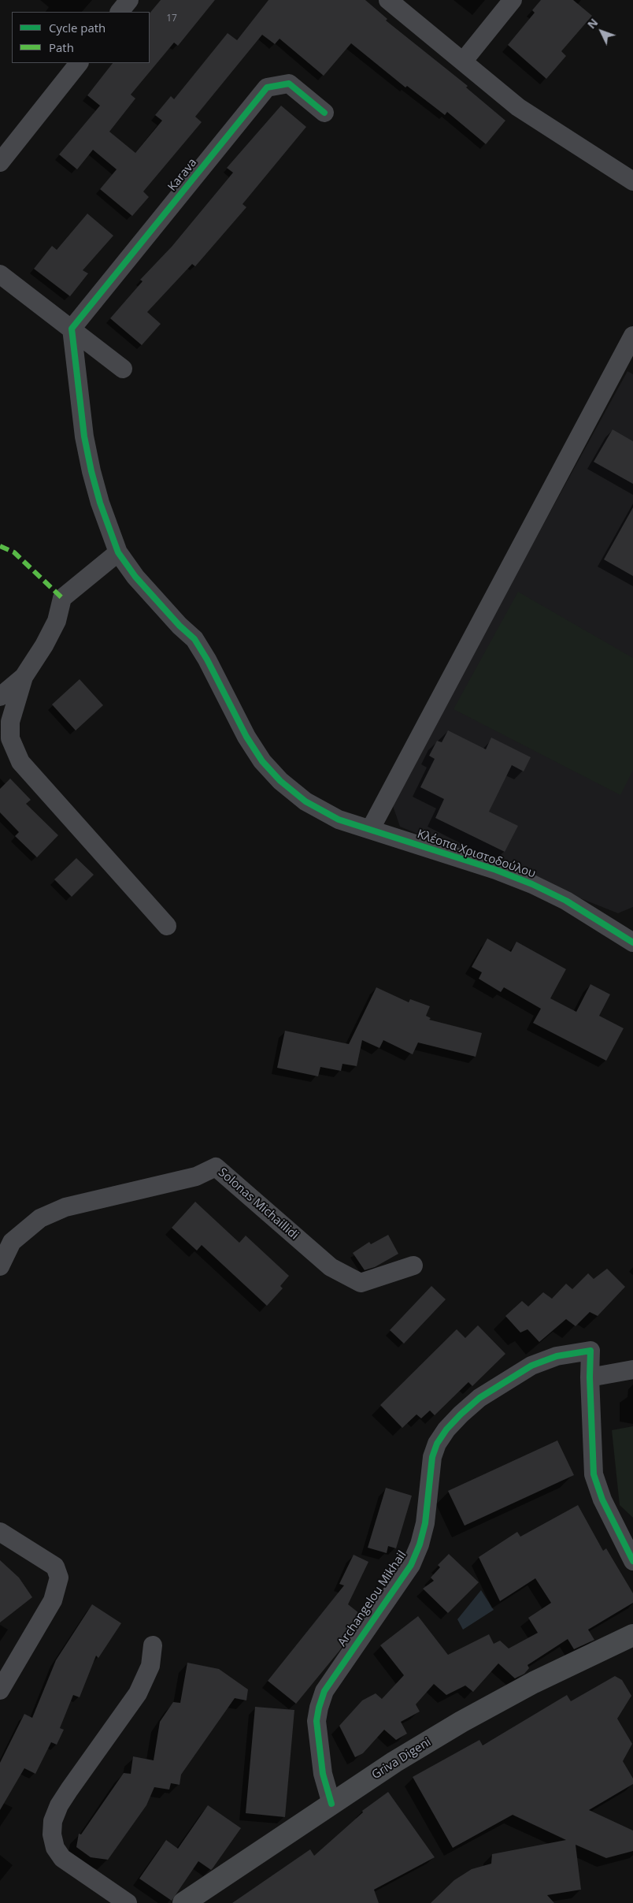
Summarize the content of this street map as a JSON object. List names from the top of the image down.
{
  "streets": {
    "main road": ["Griva Digeni"],
    "street": [
      "Karava",
      "Κλέοπα Χριστοδούλου",
      "Solonas Michaillidi",
      "Archangelou Mikhail"
    ]
  },
  "crossings": [
    ["Karava", "Κλέοπα Χριστοδούλου"],
    ["Archangelou Mikhail", "Griva Digeni"]
  ],
  "house_numbers": ["17"],
  "legend": ["Cycle path", "Path"],
  "north": "top left"
}
